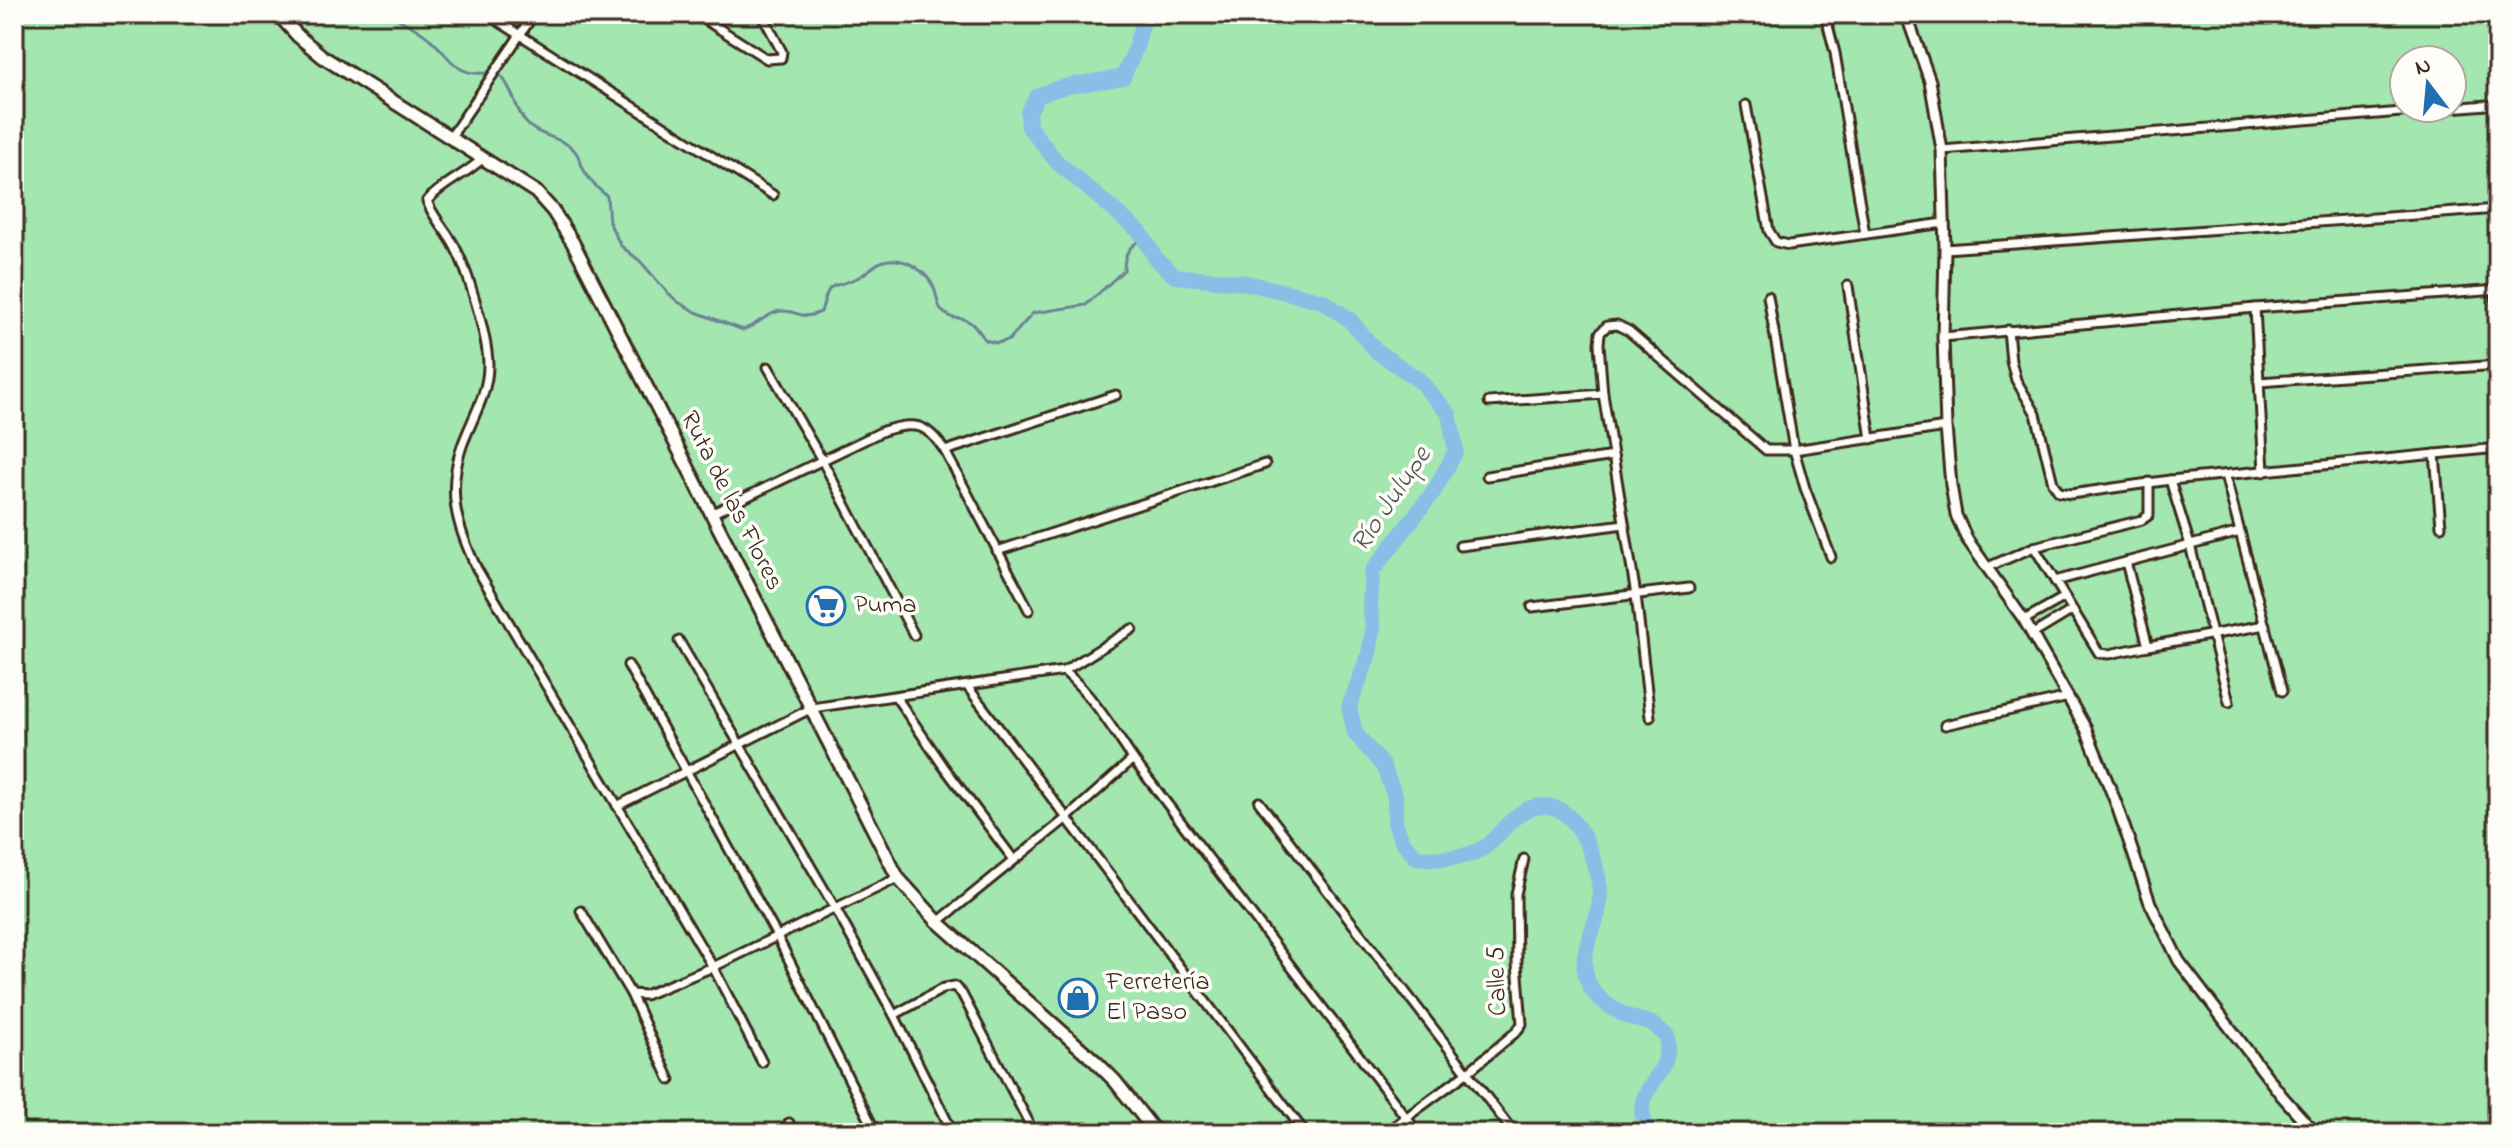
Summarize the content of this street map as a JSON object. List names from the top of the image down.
{
  "streets": {
    "main road": ["Ruta de las Flores"],
    "street": ["Calle 5"]
  },
  "water": ["Río Julupe"],
  "places": {
    "supermarket": ["Puma"],
    "shop": ["Ferretería El Paso"]
  },
  "north": "top"
}
